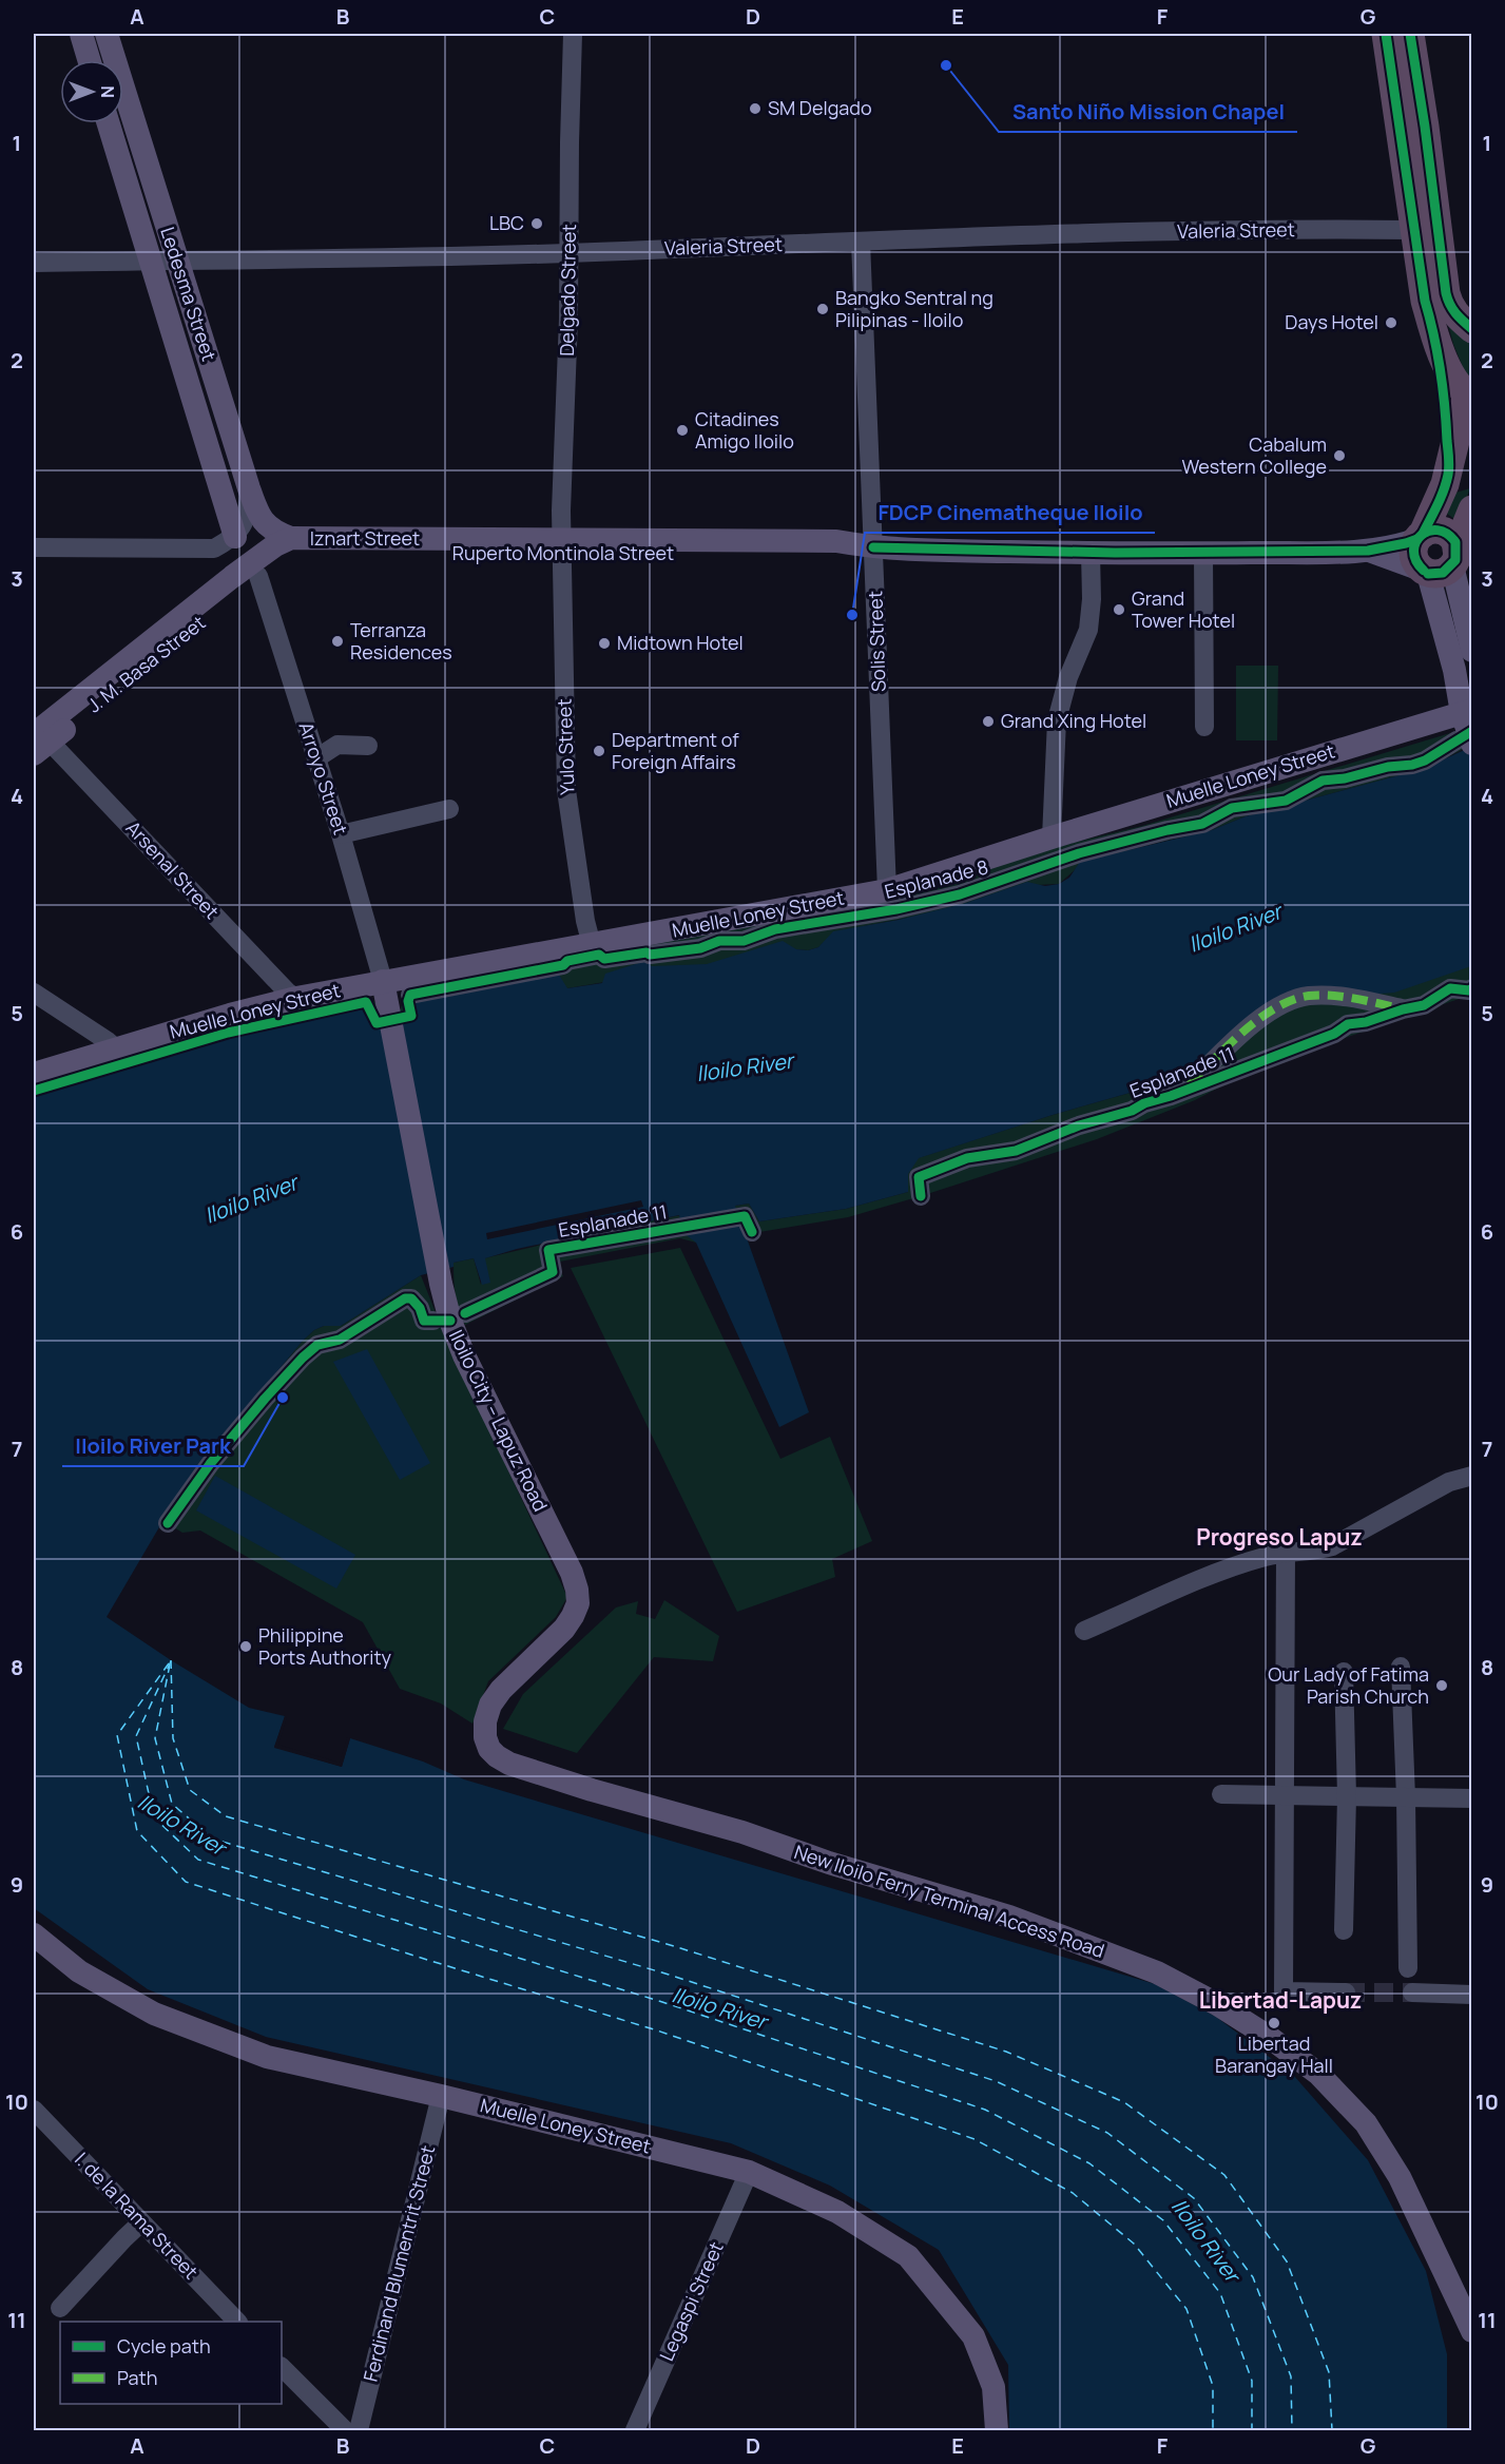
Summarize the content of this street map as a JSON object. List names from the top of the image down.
{
  "streets": {
    "main road": [
      "Ledesma Street",
      "Iznart Street",
      "Ruperto Montinola Street",
      "J. M. Basa Street",
      "Muelle Loney Street",
      "Iloilo City – Lapuz Road",
      "New Iloilo Ferry Terminal Access Road"
    ],
    "street": [
      "Valeria Street",
      "Delgado Street",
      "Solis Street",
      "Yulo Street",
      "Arroyo Street",
      "Arsenal Street",
      "Esplanade 8",
      "Esplanade 11",
      "I. de la Rama Street",
      "Ferdinand Blumentrit Street",
      "Legaspi Street"
    ]
  },
  "crossings": [
    ["Valeria Street", "Delgado Street"],
    ["Valeria Street", "Ledesma Street"],
    ["Valeria Street", "Solis Street"],
    ["Delgado Street", "Iznart Street"],
    ["Delgado Street", "Ruperto Montinola Street"],
    ["Delgado Street", "Yulo Street"],
    ["Ledesma Street", "Iznart Street"],
    ["Iznart Street", "Ruperto Montinola Street"],
    ["Iznart Street", "J. M. Basa Street"],
    ["Iznart Street", "Yulo Street"],
    ["Iznart Street", "Arroyo Street"],
    ["Ruperto Montinola Street", "Solis Street"],
    ["Ruperto Montinola Street", "J. M. Basa Street"],
    ["Ruperto Montinola Street", "Yulo Street"],
    ["Ruperto Montinola Street", "Arroyo Street"],
    ["Solis Street", "Muelle Loney Street"],
    ["J. M. Basa Street", "Arroyo Street"],
    ["J. M. Basa Street", "Arsenal Street"],
    ["Yulo Street", "Muelle Loney Street"],
    ["Muelle Loney Street", "Arroyo Street"],
    ["Muelle Loney Street", "Arsenal Street"],
    ["Muelle Loney Street", "Iloilo City – Lapuz Road"],
    ["Muelle Loney Street", "Ferdinand Blumentrit Street"],
    ["Muelle Loney Street", "Legaspi Street"],
    ["Arroyo Street", "Iloilo City – Lapuz Road"],
    ["Iloilo City – Lapuz Road", "New Iloilo Ferry Terminal Access Road"]
  ],
  "districts": ["Progreso Lapuz", "Libertad-Lapuz"],
  "water": ["Iloilo River"],
  "places": [
    "Santo Niño Mission Chapel",
    "SM Delgado",
    "LBC",
    "Bangko Sentral ng Pilipinas - Iloilo",
    "Days Hotel",
    "Citadines Amigo Iloilo",
    "Cabalum Western College",
    "Grand Tower Hotel",
    "FDCP Cinematheque Iloilo",
    "Terranza Residences",
    "Midtown Hotel",
    "Grand Xing Hotel",
    "Department of Foreign Affairs",
    "Iloilo River Park",
    "Philippine Ports Authority",
    "Our Lady of Fatima Parish Church",
    "Libertad Barangay Hall"
  ],
  "legend": ["Cycle path", "Path"],
  "north": "right",
  "grid": {
    "columns": [
      "A",
      "B",
      "C",
      "D",
      "E",
      "F",
      "G"
    ],
    "rows": [
      "1",
      "2",
      "3",
      "4",
      "5",
      "6",
      "7",
      "8",
      "9",
      "10",
      "11"
    ]
  }
}
